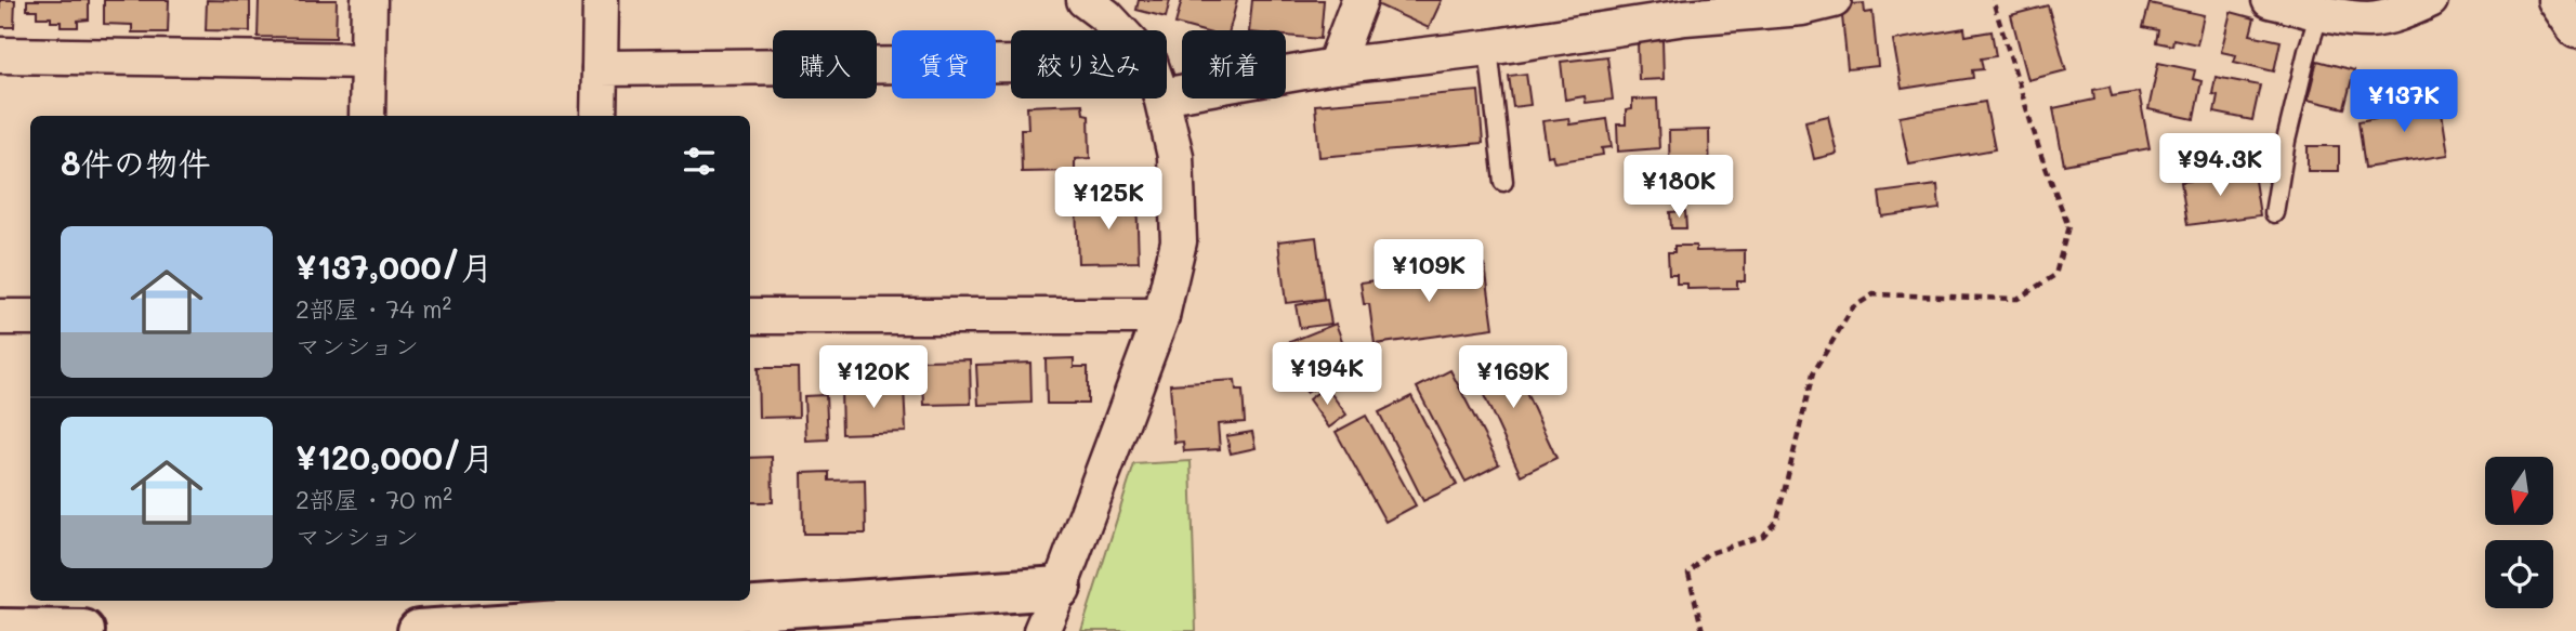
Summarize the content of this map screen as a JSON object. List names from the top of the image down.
{
  "north": "bottom",
  "page": {
    "chip": [
      "購入",
      "賃貸",
      "絞り込み",
      "新着"
    ],
    "price": [
      "¥137K",
      "¥94.3K",
      "¥180K",
      "¥125K",
      "¥109K",
      "¥194K",
      "¥120K",
      "¥169K"
    ],
    "heading": "8件の物件",
    "list": [
      {
        "name": "¥137,000/月",
        "note": "2部屋 · 74 m² · マンション"
      },
      {
        "name": "¥120,000/月",
        "note": "2部屋 · 70 m² · マンション"
      }
    ]
  }
}
